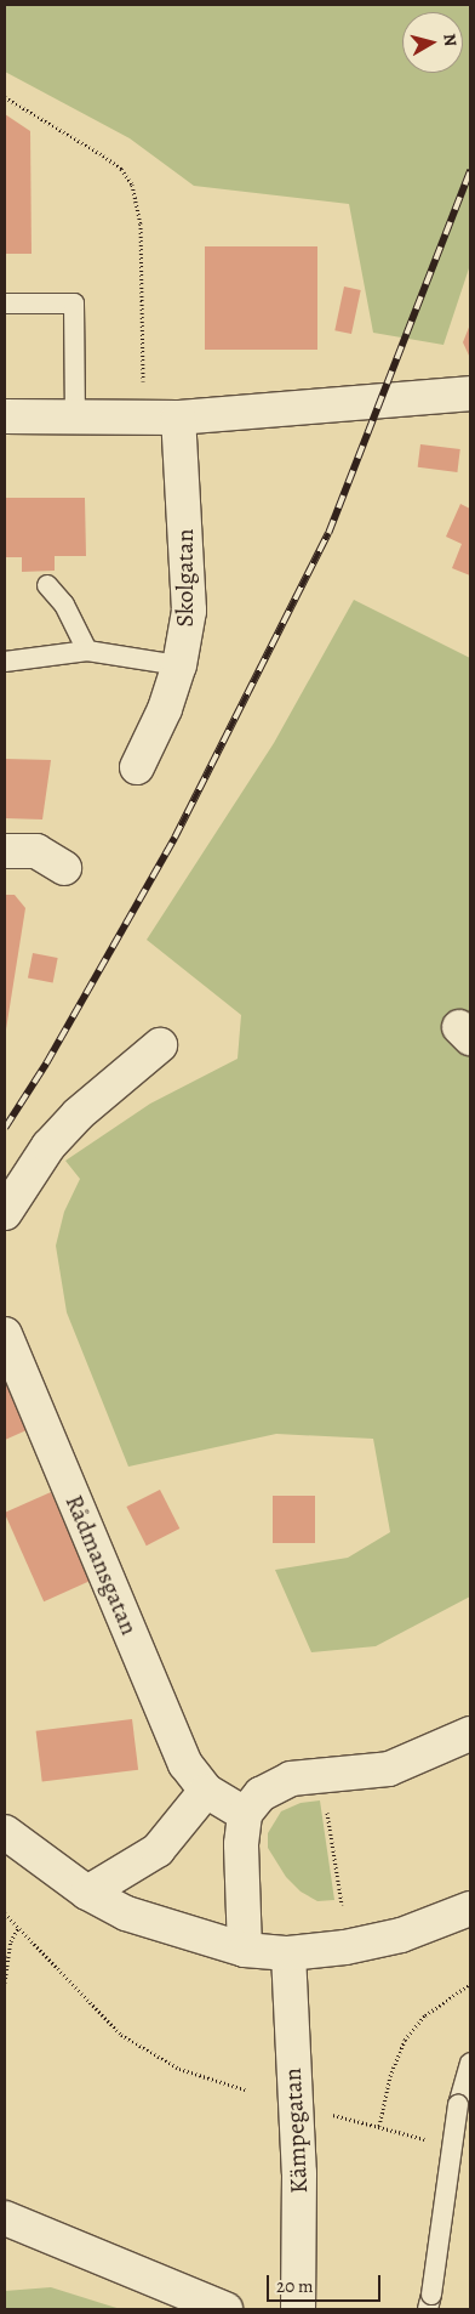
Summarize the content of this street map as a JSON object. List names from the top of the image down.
{
  "streets": {
    "street": ["Skolgatan", "Rådmansgatan", "Kämpegatan"]
  },
  "scale_bar": "20 m",
  "north": "right"
}
